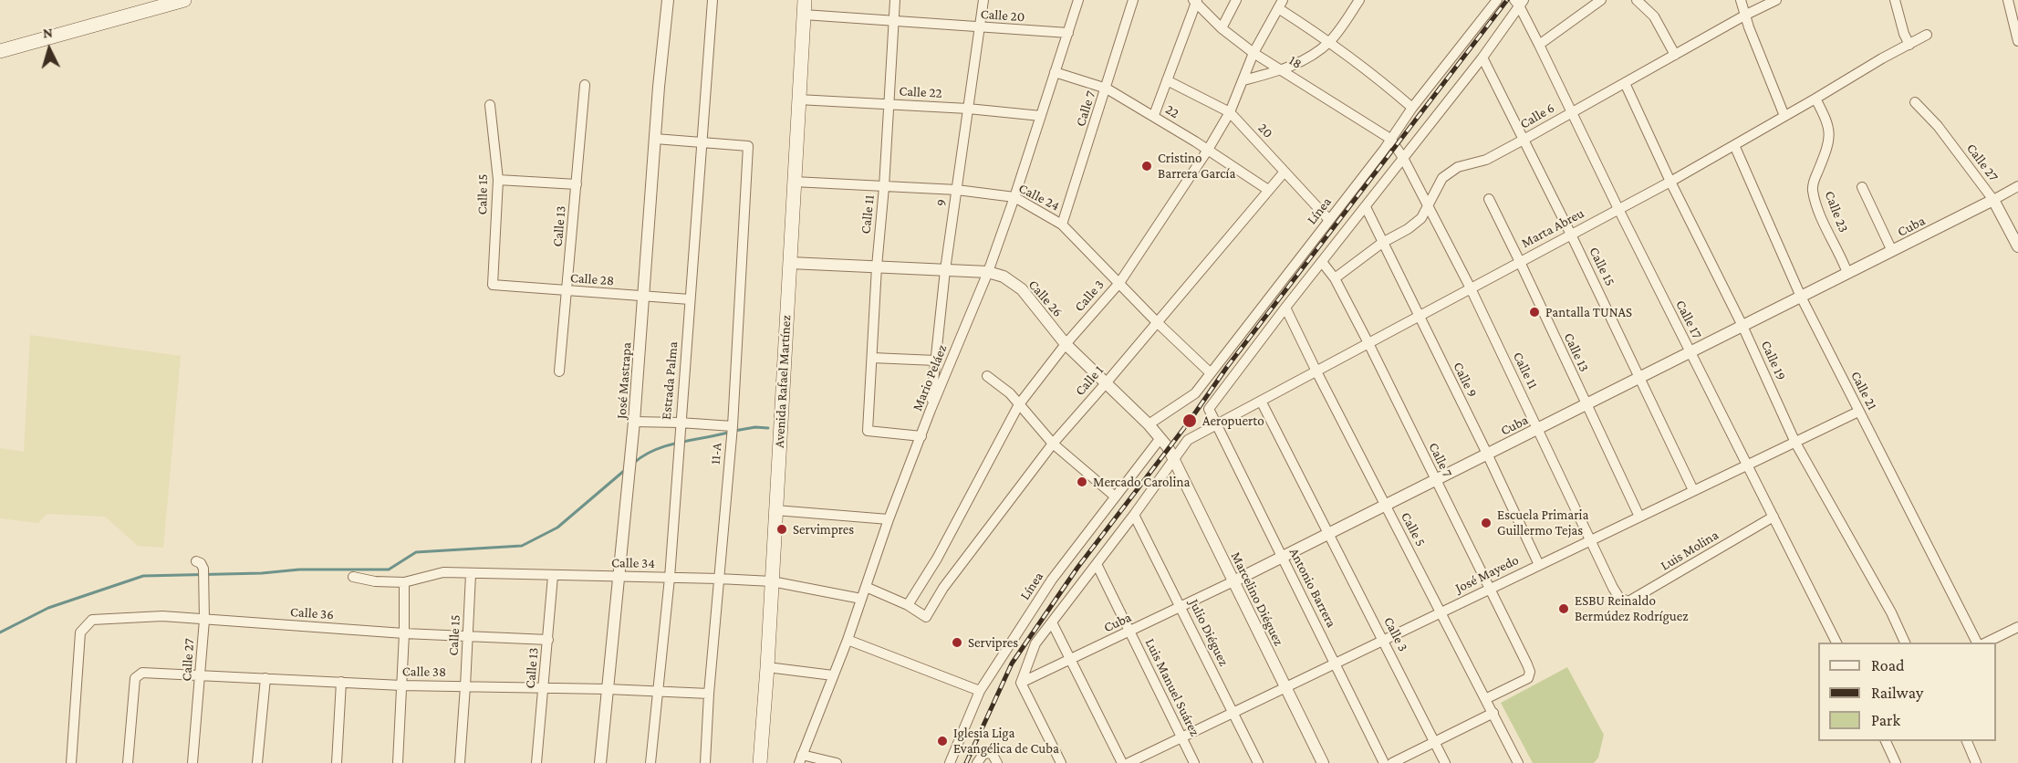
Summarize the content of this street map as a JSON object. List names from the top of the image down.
{
  "streets": {
    "main road": ["Avenida Rafael Martínez"],
    "street": [
      "Calle 20",
      "18",
      "Calle 22",
      "Calle 7",
      "22",
      "Calle 6",
      "20",
      "Calle 27",
      "Calle 15",
      "Calle 24",
      "9",
      "Línea",
      "Calle 23",
      "Calle 11",
      "Calle 13",
      "Cuba",
      "Marta Abreu",
      "Calle 28",
      "Calle 3",
      "Calle 26",
      "Calle 17",
      "Calle 19",
      "Mario Peláez",
      "Calle 9",
      "José Mastrapa",
      "Estrada Palma",
      "Calle 1",
      "Calle 21",
      "11-A",
      "Calle 5",
      "Luis Molina",
      "Calle 34",
      "José Mayedo",
      "Antonio Barrera",
      "Marcelino Diéguez",
      "Calle 36",
      "Julio Diéguez",
      "Calle 38",
      "Luis Manuel Suárez"
    ]
  },
  "crossings": [
    ["Calle 20", "9"],
    ["Calle 20", "Calle 11"],
    ["Calle 20", "Mario Peláez"],
    ["Calle 20", "Avenida Rafael Martínez"],
    ["18", "Línea"],
    ["18", "Calle 11"],
    ["18", "Calle 3"],
    ["Calle 22", "9"],
    ["Calle 22", "Calle 11"],
    ["Calle 22", "Mario Peláez"],
    ["Calle 22", "Avenida Rafael Martínez"],
    ["Calle 7", "22"],
    ["Calle 7", "Calle 6"],
    ["Calle 7", "Calle 24"],
    ["Calle 7", "Cuba"],
    ["Calle 7", "Marta Abreu"],
    ["Calle 7", "Calle 5"],
    ["Calle 7", "José Mayedo"],
    ["22", "Calle 3"],
    ["22", "Mario Peláez"],
    ["22", "Calle 1"],
    ["Calle 6", "Calle 15"],
    ["Calle 6", "Calle 11"],
    ["Calle 6", "Calle 17"],
    ["Calle 6", "Calle 19"],
    ["Calle 6", "Calle 9"],
    ["20", "Línea"],
    ["20", "Calle 3"],
    ["20", "Calle 1"],
    ["Calle 27", "Cuba"],
    ["Calle 27", "Calle 36"],
    ["Calle 27", "Calle 38"],
    ["Calle 15", "Cuba"],
    ["Calle 15", "Marta Abreu"],
    ["Calle 15", "Calle 28"],
    ["Calle 15", "Calle 34"],
    ["Calle 15", "José Mayedo"],
    ["Calle 15", "Calle 36"],
    ["Calle 15", "Calle 38"],
    ["Calle 24", "9"],
    ["Calle 24", "Línea"],
    ["Calle 24", "Calle 11"],
    ["Calle 24", "Calle 3"],
    ["Calle 24", "Mario Peláez"],
    ["Calle 24", "Calle 1"],
    ["Calle 24", "Avenida Rafael Martínez"],
    ["9", "Calle 26"],
    ["9", "Mario Peláez"],
    ["Línea", "Calle 11"],
    ["Línea", "Calle 26"],
    ["Línea", "Marcelino Diéguez"],
    ["Calle 23", "Cuba"],
    ["Calle 23", "Marta Abreu"],
    ["Calle 11", "Cuba"],
    ["Calle 11", "Marta Abreu"],
    ["Calle 11", "Calle 26"],
    ["Calle 11", "Mario Peláez"],
    ["Calle 11", "Luis Molina"],
    ["Calle 11", "José Mayedo"],
    ["Calle 13", "Cuba"],
    ["Calle 13", "Marta Abreu"],
    ["Calle 13", "Calle 28"],
    ["Calle 13", "Calle 34"],
    ["Calle 13", "José Mayedo"],
    ["Calle 13", "Calle 36"],
    ["Calle 13", "Calle 38"],
    ["Cuba", "Calle 3"],
    ["Cuba", "Calle 17"],
    ["Cuba", "Calle 19"],
    ["Cuba", "Calle 9"],
    ["Cuba", "Calle 21"],
    ["Cuba", "Calle 5"],
    ["Cuba", "Antonio Barrera"],
    ["Cuba", "Marcelino Diéguez"],
    ["Cuba", "Julio Diéguez"],
    ["Cuba", "Luis Manuel Suárez"],
    ["Marta Abreu", "Calle 3"],
    ["Marta Abreu", "Calle 17"],
    ["Marta Abreu", "Calle 19"],
    ["Marta Abreu", "Calle 9"],
    ["Marta Abreu", "Calle 21"],
    ["Marta Abreu", "Calle 5"],
    ["Marta Abreu", "Antonio Barrera"],
    ["Marta Abreu", "Marcelino Diéguez"],
    ["Calle 28", "José Mastrapa"],
    ["Calle 28", "Estrada Palma"],
    ["Calle 3", "Calle 26"],
    ["Calle 3", "Calle 1"],
    ["Calle 3", "José Mayedo"],
    ["Calle 26", "Mario Peláez"],
    ["Calle 26", "Calle 1"],
    ["Calle 26", "Avenida Rafael Martínez"],
    ["Calle 26", "Marcelino Diéguez"],
    ["Calle 17", "Luis Molina"],
    ["Calle 17", "José Mayedo"],
    ["Calle 19", "José Mayedo"],
    ["Mario Peláez", "Calle 34"],
    ["Calle 9", "José Mayedo"],
    ["José Mastrapa", "Calle 34"],
    ["José Mastrapa", "Calle 38"],
    ["Estrada Palma", "11-A"],
    ["Estrada Palma", "Calle 34"],
    ["Estrada Palma", "Calle 38"],
    ["Avenida Rafael Martínez", "Calle 34"],
    ["Calle 21", "José Mayedo"],
    ["11-A", "Calle 34"],
    ["11-A", "Calle 38"],
    ["Calle 5", "José Mayedo"],
    ["José Mayedo", "Antonio Barrera"],
    ["José Mayedo", "Marcelino Diéguez"],
    ["José Mayedo", "Julio Diéguez"],
    ["José Mayedo", "Luis Manuel Suárez"]
  ],
  "places": [
    "Cristino Barrera García",
    "Pantalla TUNAS",
    "Aeropuerto",
    "Mercado Carolina",
    "Escuela Primaria Guillermo Tejas",
    "Servimpres",
    "ESBU Reinaldo Bermúdez Rodríguez",
    "Servipres",
    "Iglesia Liga Evangélica de Cuba"
  ],
  "legend": ["Road", "Railway", "Park"],
  "north": "top"
}
